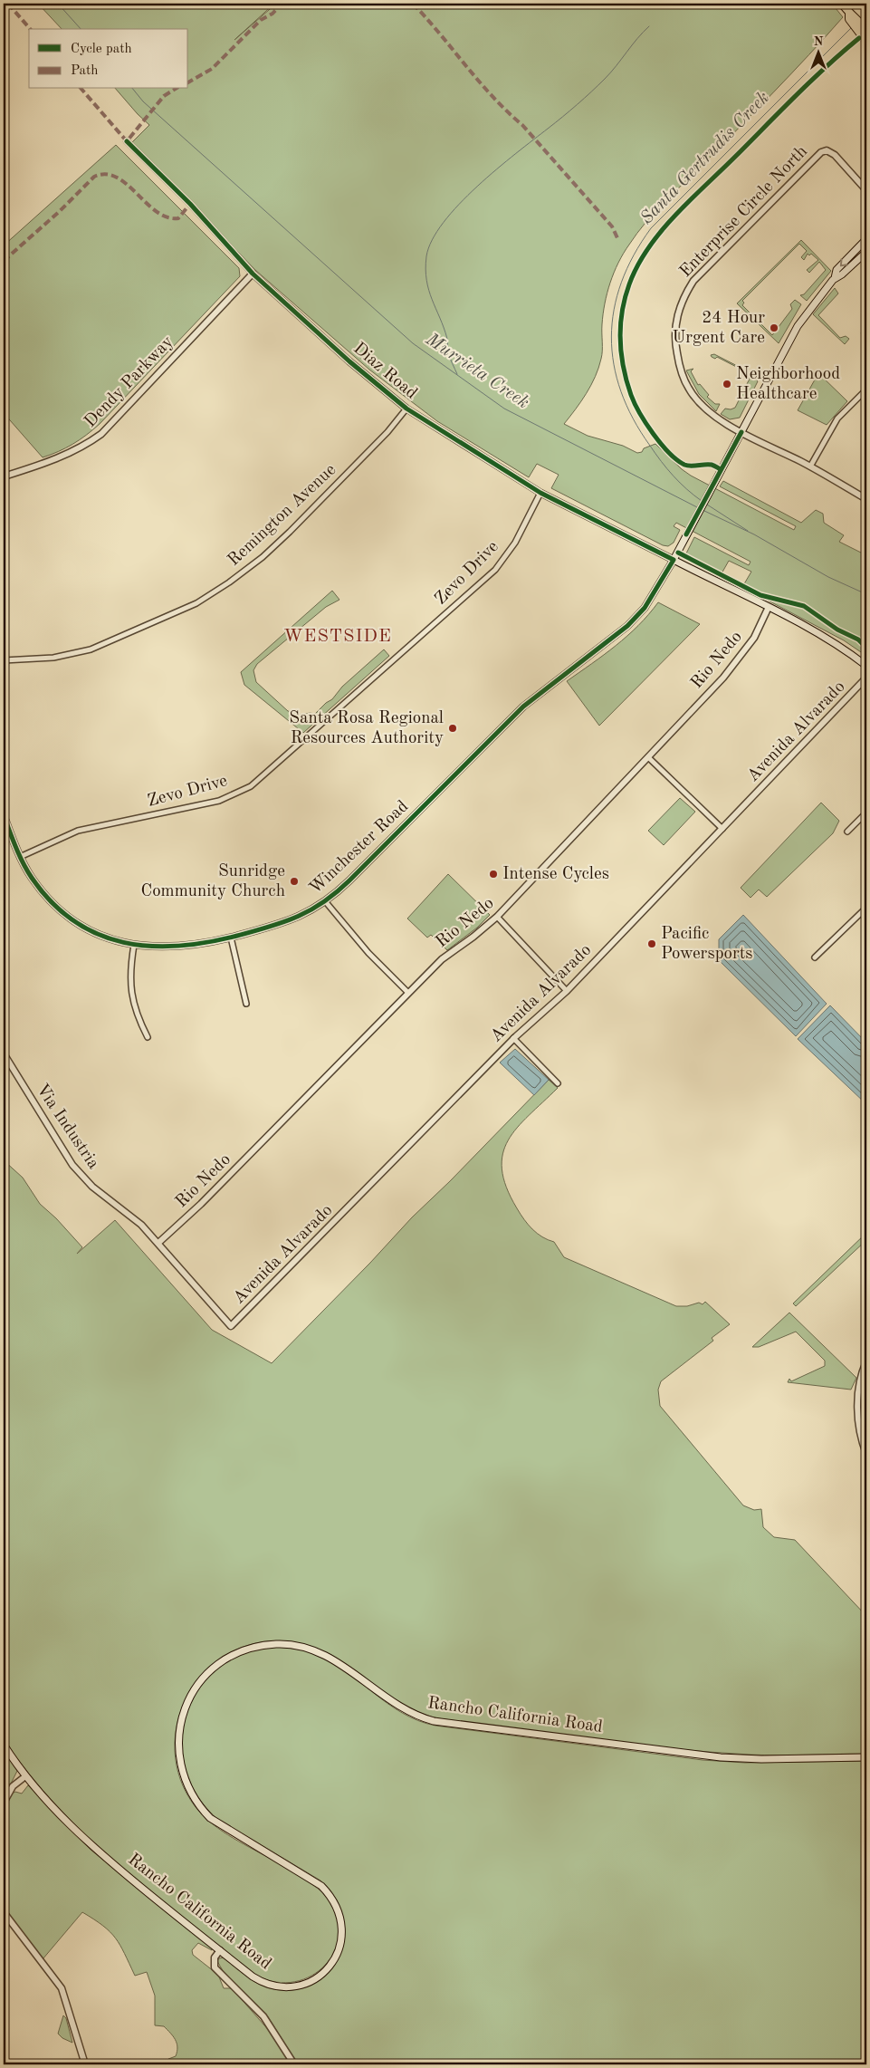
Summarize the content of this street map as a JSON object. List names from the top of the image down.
{
  "streets": {
    "main road": ["Diaz Road", "Winchester Road", "Rancho California Road"],
    "street": [
      "Enterprise Circle North",
      "Dendy Parkway",
      "Remington Avenue",
      "Zevo Drive",
      "Rio Nedo",
      "Avenida Alvarado",
      "Via Industria"
    ]
  },
  "crossings": [
    ["Enterprise Circle North", "Winchester Road"],
    ["Diaz Road", "Dendy Parkway"],
    ["Diaz Road", "Remington Avenue"],
    ["Diaz Road", "Zevo Drive"],
    ["Diaz Road", "Rio Nedo"],
    ["Diaz Road", "Winchester Road"],
    ["Zevo Drive", "Winchester Road"],
    ["Rio Nedo", "Via Industria"],
    ["Avenida Alvarado", "Via Industria"]
  ],
  "districts": ["WESTSIDE"],
  "water": ["Santa Gertrudis Creek", "Murrieta Creek"],
  "places": [
    "24 Hour Urgent Care",
    "Neighborhood Healthcare",
    "Santa Rosa Regional Resources Authority",
    "Intense Cycles",
    "Sunridge Community Church",
    "Pacific Powersports"
  ],
  "legend": ["Cycle path", "Path"],
  "north": "top"
}
